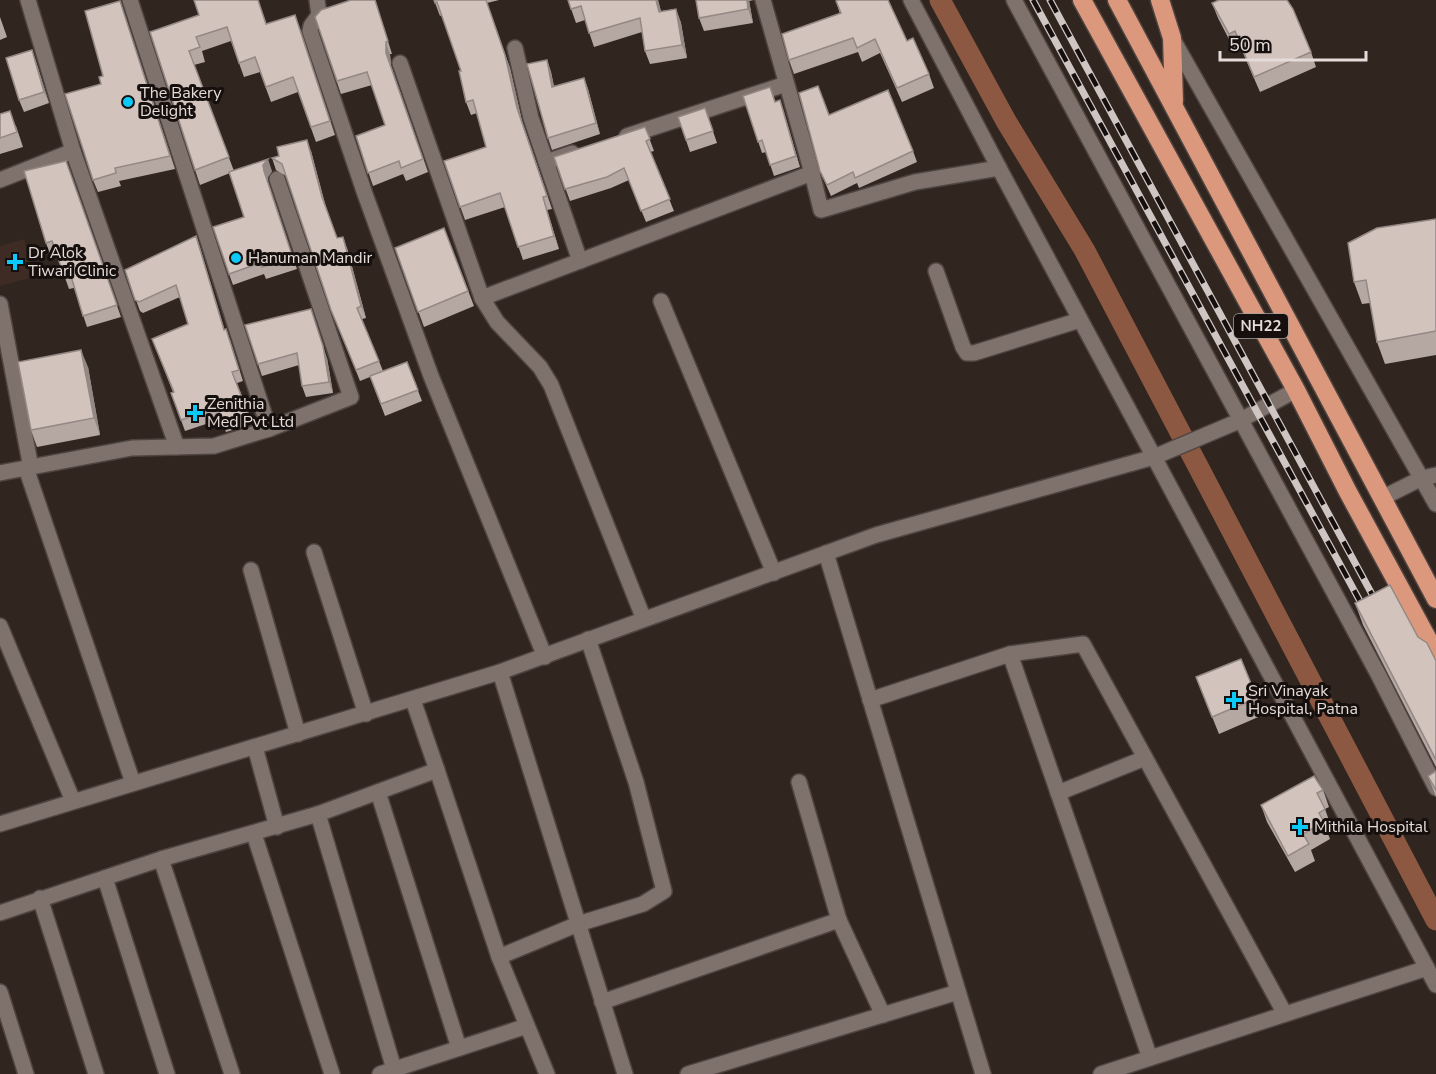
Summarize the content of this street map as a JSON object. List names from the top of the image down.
{
  "streets": {
    "highway": ["NH22"]
  },
  "places": {
    "other": ["The Bakery Delight", "Hanuman Mandir"],
    "health": [
      "Dr Alok Tiwari Clinic",
      "Zenithia Med Pvt Ltd",
      "Sri Vinayak Hospital, Patna",
      "Mithila Hospital"
    ]
  },
  "scale_bar": "50 m"
}
